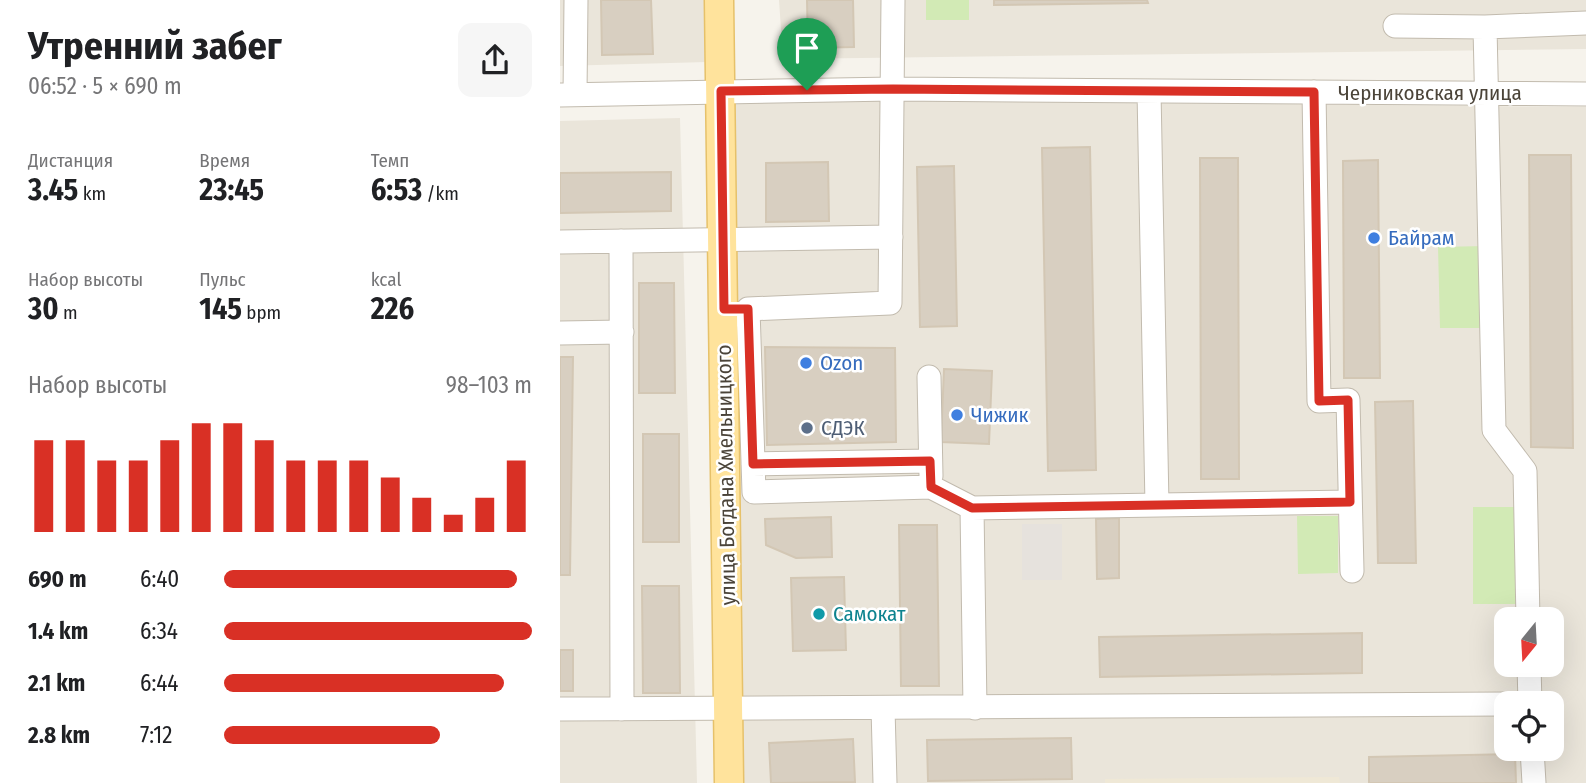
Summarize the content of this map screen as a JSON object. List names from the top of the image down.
{
  "streets": {
    "main road": ["улица Богдана Хмельницкого"],
    "street": ["Черниковская улица"]
  },
  "crossings": [
    ["Черниковская улица", "улица Богдана Хмельницкого"]
  ],
  "places": [
    "Байрам",
    "Ozon",
    "Чижик",
    "СДЭК",
    "Самокат"
  ],
  "north": "bottom",
  "page": {
    "heading": ["Утренний забег", "06:52 · 5 × 690 m"],
    "stats": [
      ["Дистанция", "3.45 km"],
      ["Время", "23:45"],
      ["Темп", "6:53 /km"],
      ["Набор высоты", "30 m"],
      ["Пульс", "145 bpm"],
      ["kcal", "226"]
    ],
    "chart": ["Набор высоты", "98–103 m"],
    "list": [
      {
        "name": "690 m",
        "note": "6:40"
      },
      {
        "name": "1.4 km",
        "note": "6:34"
      },
      {
        "name": "2.1 km",
        "note": "6:44"
      },
      {
        "name": "2.8 km",
        "note": "7:12"
      }
    ]
  }
}
